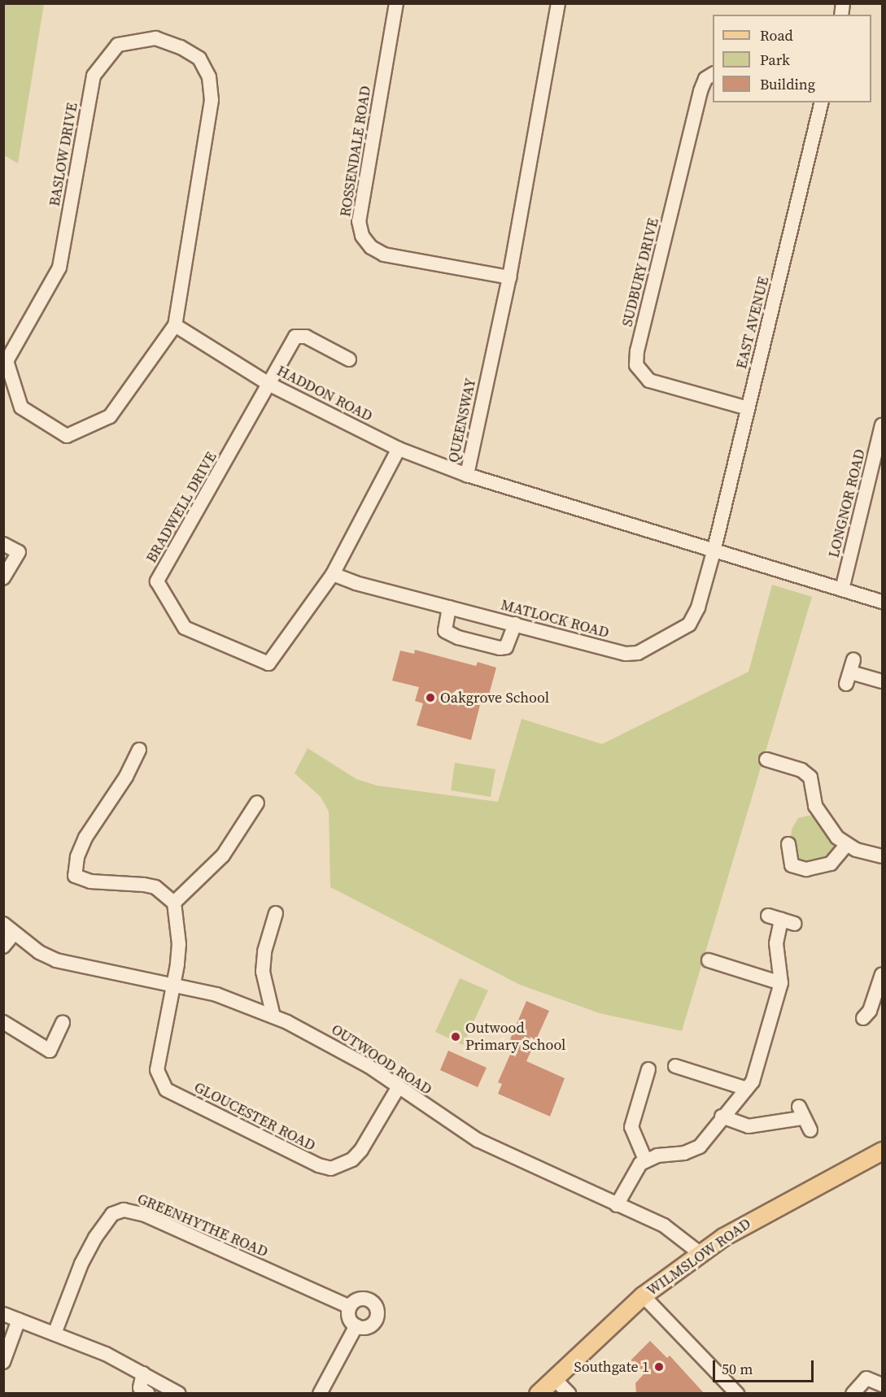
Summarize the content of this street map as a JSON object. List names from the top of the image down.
{
  "streets": {
    "main road": ["WILMSLOW ROAD"],
    "street": [
      "ROSSENDALE ROAD",
      "BASLOW DRIVE",
      "SUDBURY DRIVE",
      "EAST AVENUE",
      "HADDON ROAD",
      "QUEENSWAY",
      "LONGNOR ROAD",
      "BRADWELL DRIVE",
      "MATLOCK ROAD",
      "OUTWOOD ROAD",
      "GLOUCESTER ROAD",
      "GREENHYTHE ROAD"
    ]
  },
  "crossings": [
    ["ROSSENDALE ROAD", "QUEENSWAY"],
    ["BASLOW DRIVE", "HADDON ROAD"],
    ["SUDBURY DRIVE", "EAST AVENUE"],
    ["EAST AVENUE", "QUEENSWAY"],
    ["EAST AVENUE", "MATLOCK ROAD"],
    ["HADDON ROAD", "QUEENSWAY"],
    ["HADDON ROAD", "BRADWELL DRIVE"],
    ["QUEENSWAY", "LONGNOR ROAD"],
    ["QUEENSWAY", "MATLOCK ROAD"],
    ["BRADWELL DRIVE", "MATLOCK ROAD"],
    ["OUTWOOD ROAD", "GLOUCESTER ROAD"],
    ["OUTWOOD ROAD", "WILMSLOW ROAD"]
  ],
  "places": ["Oakgrove School", "Outwood Primary School", "Southgate 1"],
  "legend": ["Road", "Park", "Building"],
  "scale_bar": "50 m"
}
